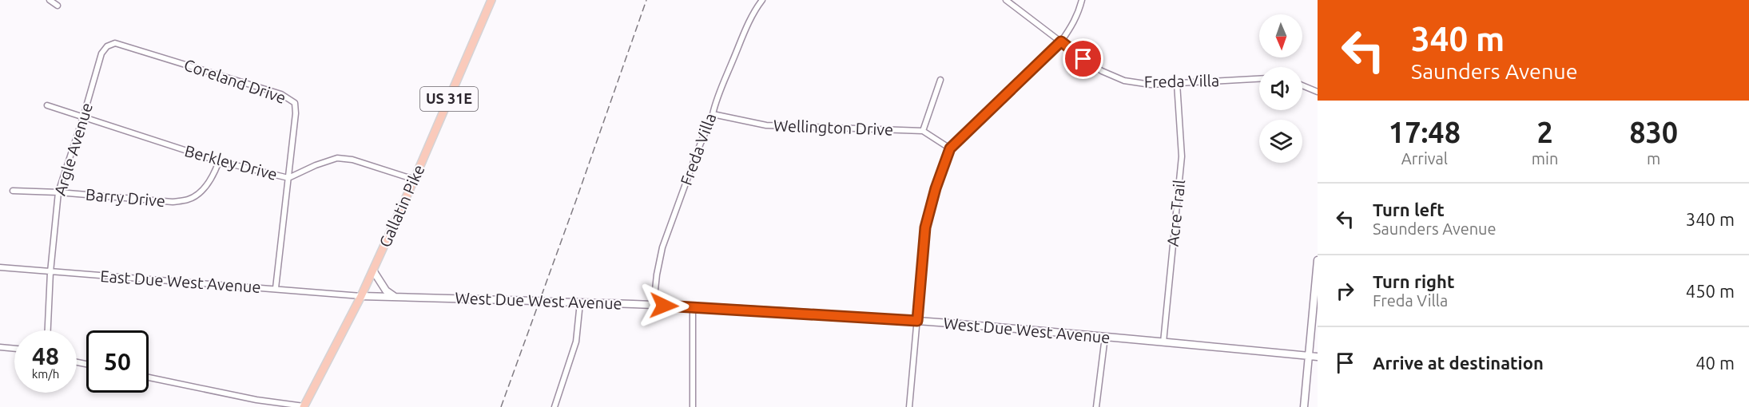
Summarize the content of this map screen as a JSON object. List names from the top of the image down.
{
  "streets": {
    "main road": ["US 31E", "Gallatin Pike", "West Due West Avenue"],
    "street": [
      "Coreland Drive",
      "Freda Villa",
      "Wellington Drive",
      "Argle Avenue",
      "Berkley Drive",
      "Barry Drive",
      "Acre Trail",
      "East Due West Avenue"
    ]
  },
  "crossings": [
    ["Coreland Drive", "Argle Avenue"],
    ["Coreland Drive", "Berkley Drive"],
    ["Coreland Drive", "East Due West Avenue"],
    ["Freda Villa", "Wellington Drive"],
    ["Freda Villa", "Acre Trail"],
    ["Freda Villa", "West Due West Avenue"],
    ["Argle Avenue", "Berkley Drive"],
    ["Argle Avenue", "Barry Drive"],
    ["Argle Avenue", "East Due West Avenue"],
    ["Berkley Drive", "Barry Drive"],
    ["Berkley Drive", "Gallatin Pike"],
    ["Gallatin Pike", "East Due West Avenue"],
    ["Gallatin Pike", "West Due West Avenue"],
    ["Acre Trail", "West Due West Avenue"],
    ["East Due West Avenue", "West Due West Avenue"]
  ],
  "north": "bottom",
  "page": {
    "turn": ["340 m", "Saunders Avenue"],
    "eta": [
      "17:48",
      "Arrival",
      "2",
      "min",
      "830",
      "m"
    ],
    "list": [
      {
        "name": "Turn left",
        "note": "Saunders Avenue",
        "value": "340 m"
      },
      {
        "name": "Turn right",
        "note": "Freda Villa",
        "value": "450 m"
      },
      {
        "name": "Arrive at destination",
        "value": "40 m"
      }
    ],
    "speed": "48 km/h",
    "limit": "50"
  }
}
